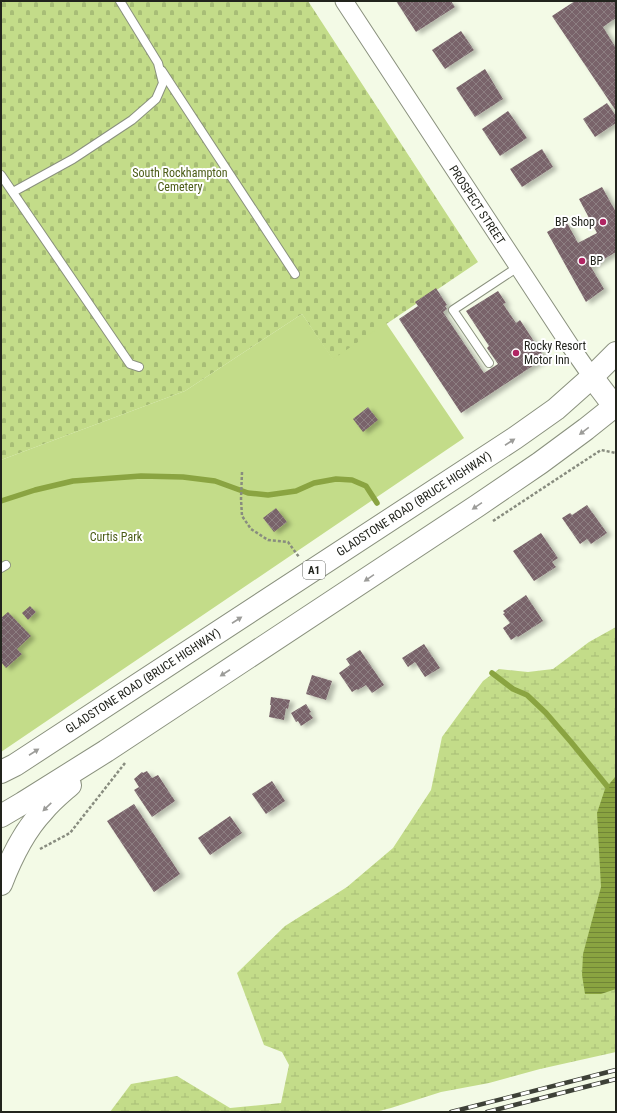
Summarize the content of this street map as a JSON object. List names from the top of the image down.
{
  "streets": {
    "highway": ["PROSPECT STREET", "GLADSTONE ROAD (BRUCE HIGHWAY)", "A1"]
  },
  "crossings": [
    ["PROSPECT STREET", "GLADSTONE ROAD (BRUCE HIGHWAY)"]
  ],
  "parks": ["South Rockhampton Cemetery", "Curtis Park"],
  "places": ["BP Shop", "BP", "Rocky Resort Motor Inn"]
}
